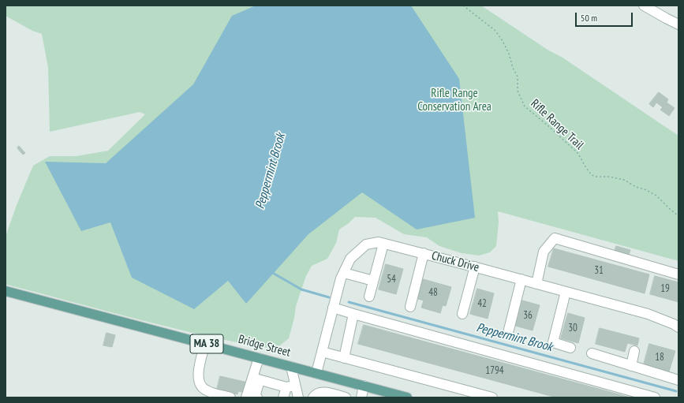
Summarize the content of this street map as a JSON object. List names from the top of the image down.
{
  "streets": {
    "main road": ["MA 38", "Bridge Street"],
    "street": ["Chuck Drive"],
    "path": ["Rifle Range Trail"]
  },
  "crossings": [
    ["Chuck Drive", "Bridge Street"]
  ],
  "water": ["Peppermint Brook"],
  "parks": ["Rifle Range Conservation Area"],
  "house_numbers": [
    "31",
    "54",
    "19",
    "48",
    "42",
    "36",
    "30",
    "18",
    "1794"
  ],
  "scale_bar": "50 m"
}
